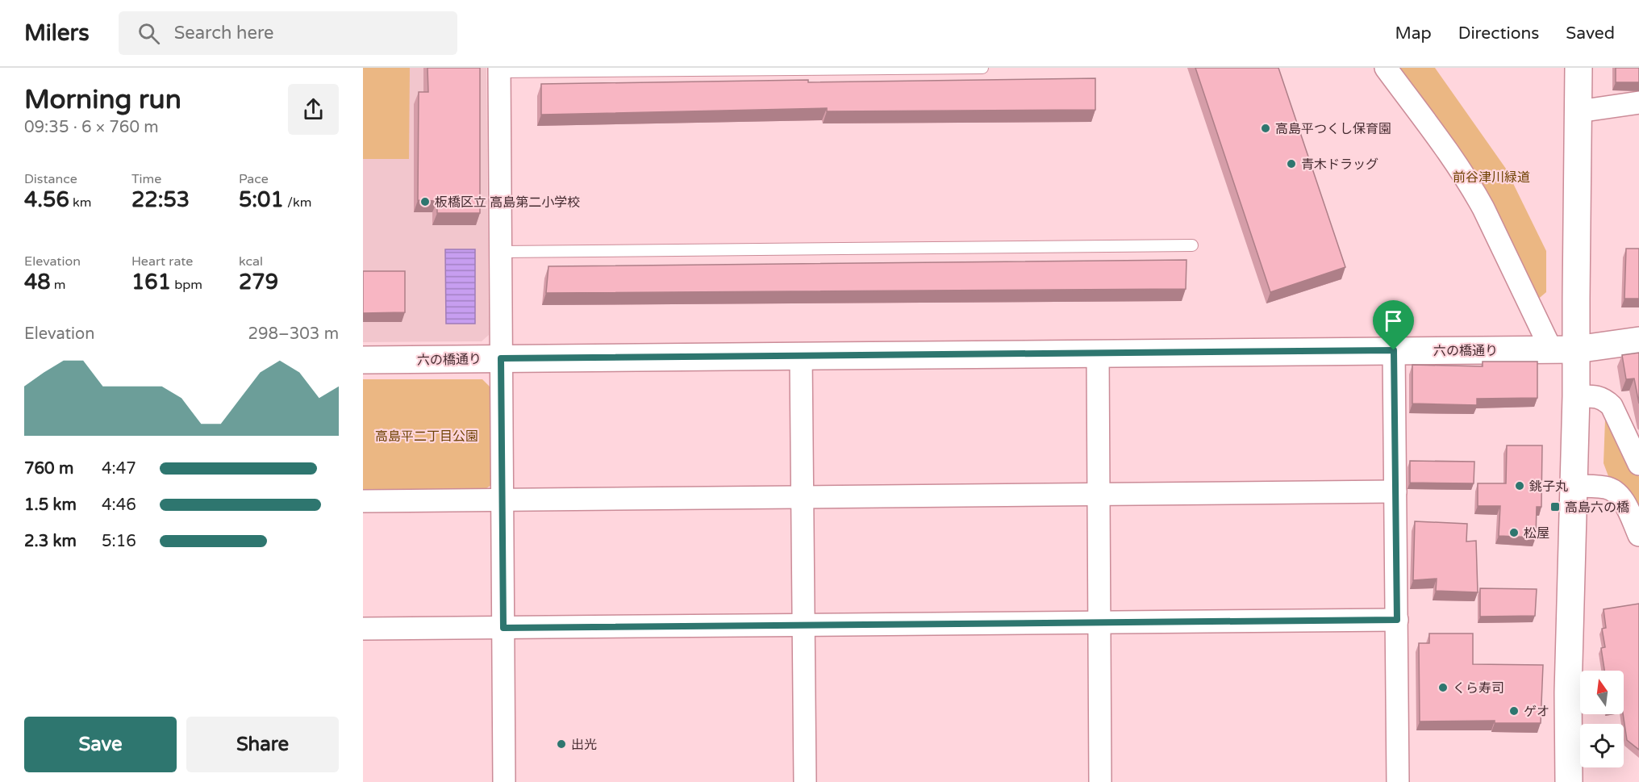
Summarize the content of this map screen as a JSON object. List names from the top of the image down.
{
  "streets": {
    "street": ["六の橋通り"]
  },
  "parks": ["前谷津川緑道", "高島平二丁目公園"],
  "places": {
    "other": [
      "高島平つくし保育園",
      "青木ドラッグ",
      "板橋区立 高島第二小学校",
      "銚子丸",
      "松屋",
      "くら寿司",
      "ゲオ",
      "出光"
    ],
    "transit": ["高島六の橋"]
  },
  "north": "top",
  "page": {
    "header": "Milers",
    "search": "Search here",
    "nav": ["Map", "Directions", "Saved"],
    "heading": ["Morning run", "09:35 · 6 × 760 m"],
    "stats": [
      ["Distance", "4.56 km"],
      ["Time", "22:53"],
      ["Pace", "5:01 /km"],
      ["Elevation", "48 m"],
      ["Heart rate", "161 bpm"],
      ["kcal", "279"]
    ],
    "chart": ["Elevation", "298–303 m"],
    "list": [
      {
        "name": "760 m",
        "note": "4:47"
      },
      {
        "name": "1.5 km",
        "note": "4:46"
      },
      {
        "name": "2.3 km",
        "note": "5:16"
      }
    ],
    "buttons": ["Save", "Share"]
  }
}
